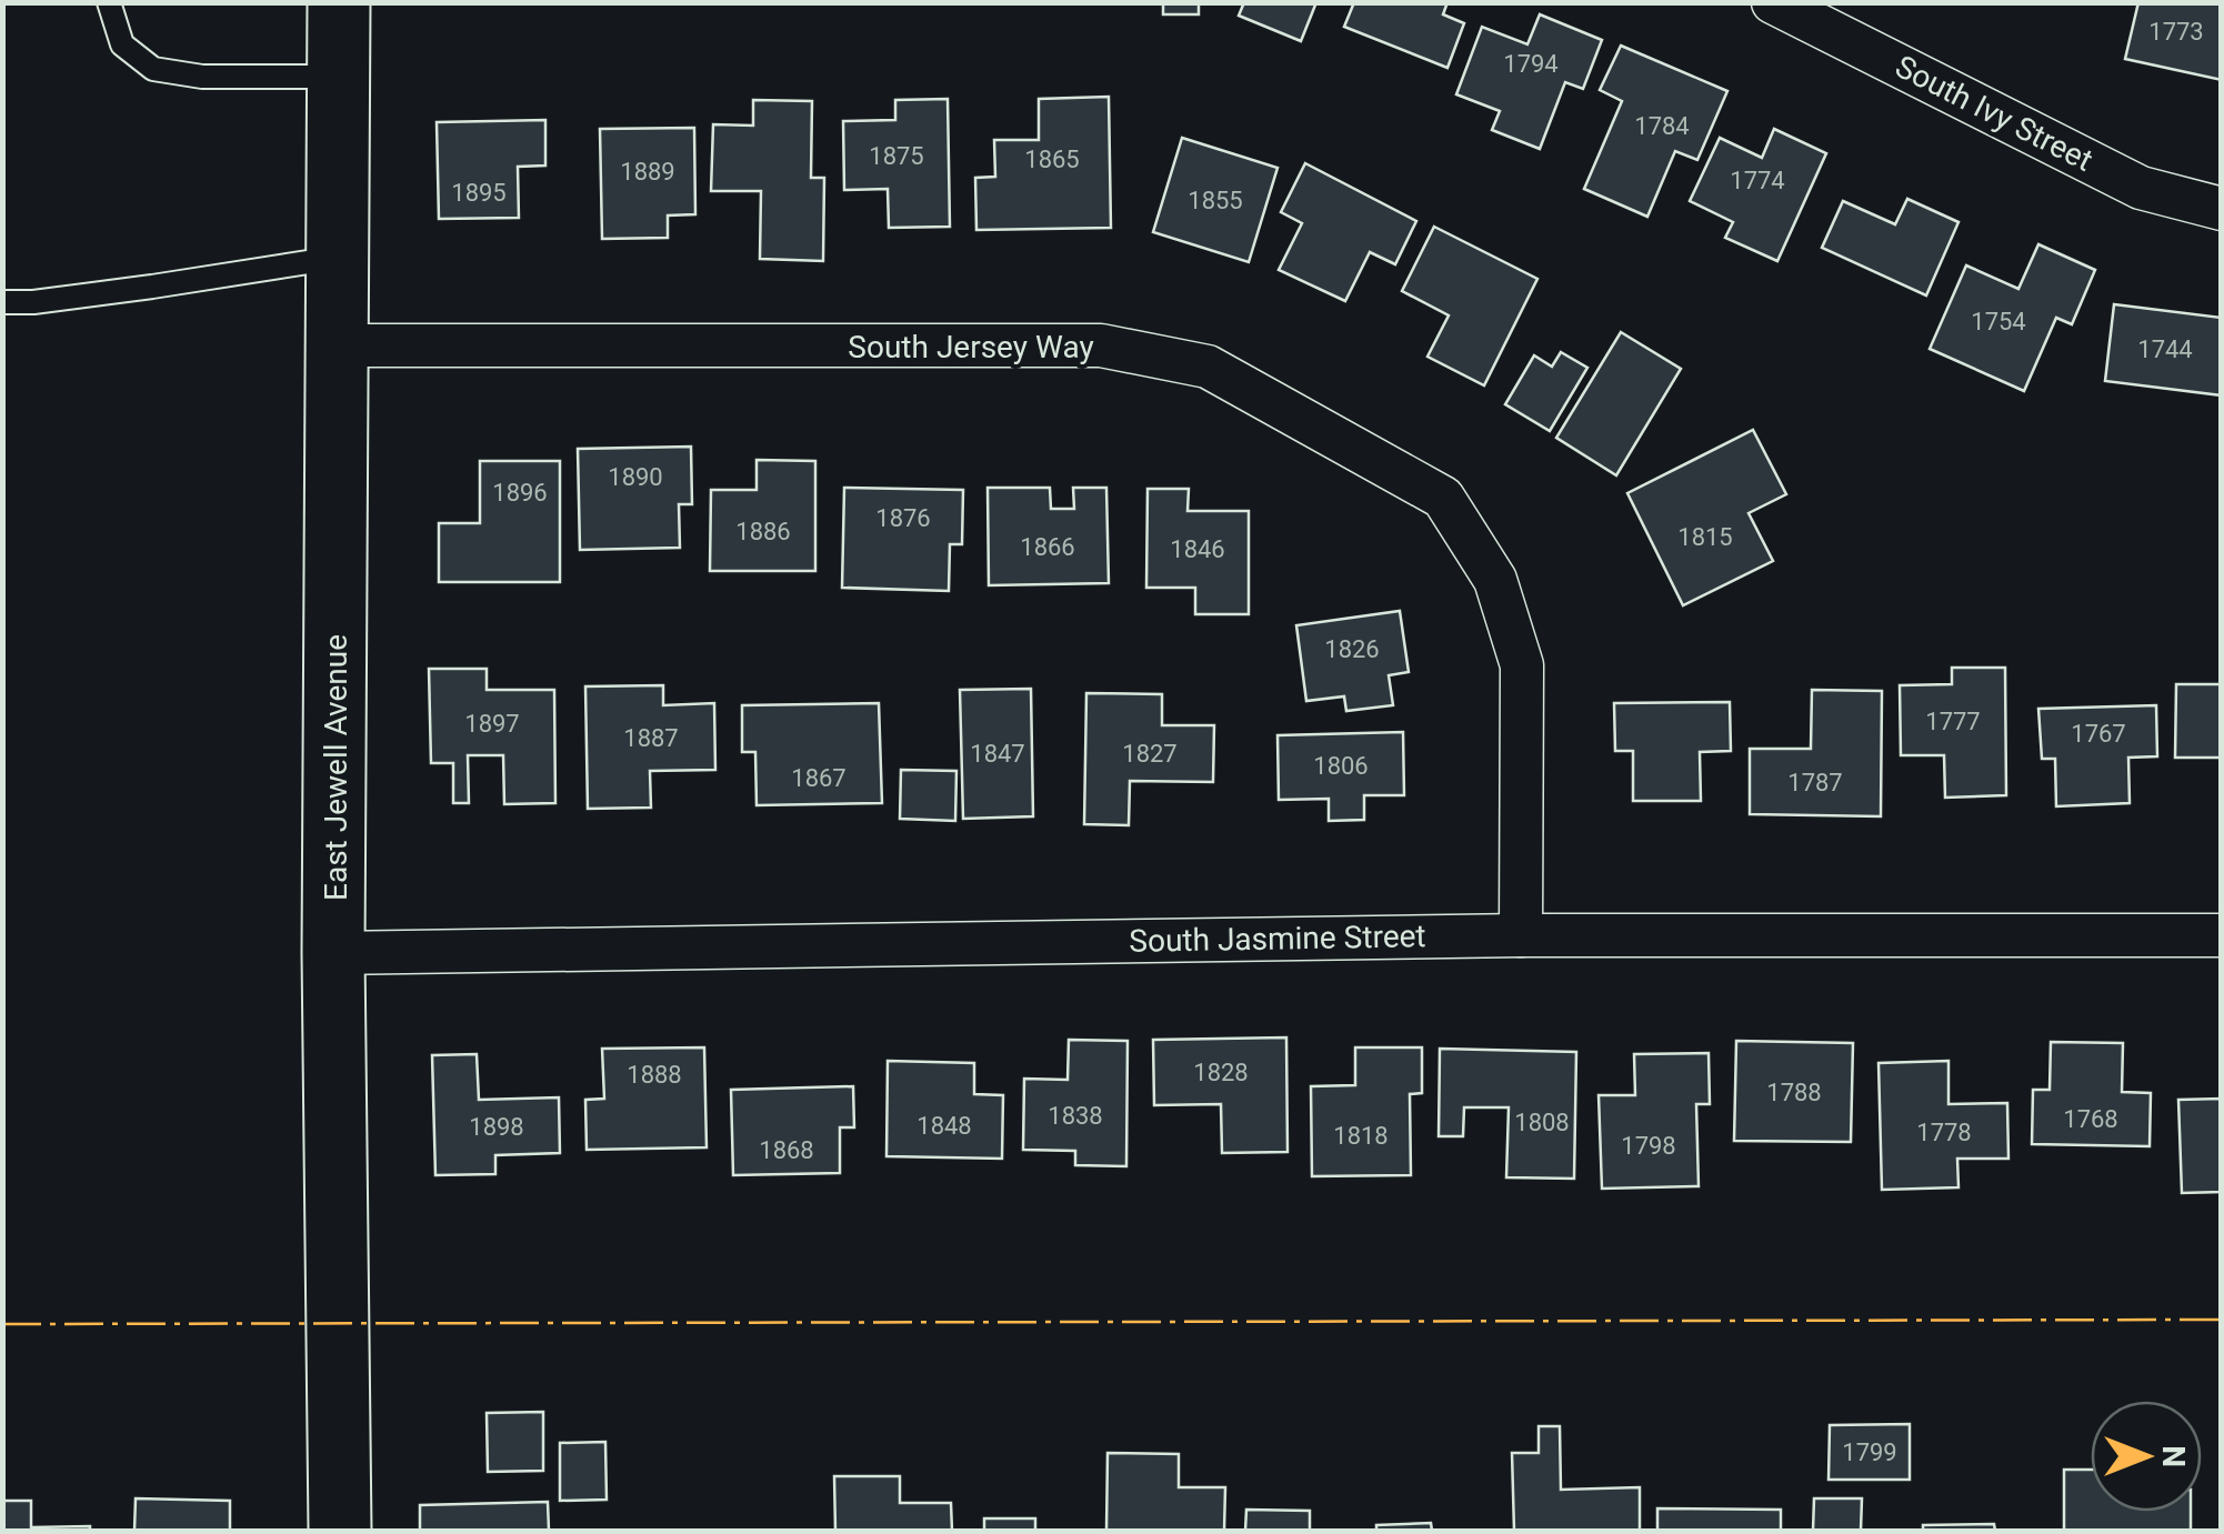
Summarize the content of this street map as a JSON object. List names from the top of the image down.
{
  "streets": {
    "street": [
      "South Ivy Street",
      "South Jersey Way",
      "East Jewell Avenue",
      "South Jasmine Street"
    ]
  },
  "crossings": [
    ["South Jersey Way", "East Jewell Avenue"],
    ["South Jersey Way", "South Jasmine Street"],
    ["East Jewell Avenue", "South Jasmine Street"]
  ],
  "house_numbers": [
    "1773",
    "1794",
    "1784",
    "1875",
    "1865",
    "1889",
    "1774",
    "1895",
    "1855",
    "1754",
    "1744",
    "1890",
    "1896",
    "1876",
    "1886",
    "1815",
    "1866",
    "1846",
    "1826",
    "1777",
    "1897",
    "1767",
    "1887",
    "1847",
    "1827",
    "1806",
    "1867",
    "1787",
    "1828",
    "1888",
    "1788",
    "1838",
    "1768",
    "1808",
    "1848",
    "1898",
    "1778",
    "1818",
    "1798",
    "1868",
    "1799"
  ],
  "north": "right"
}
